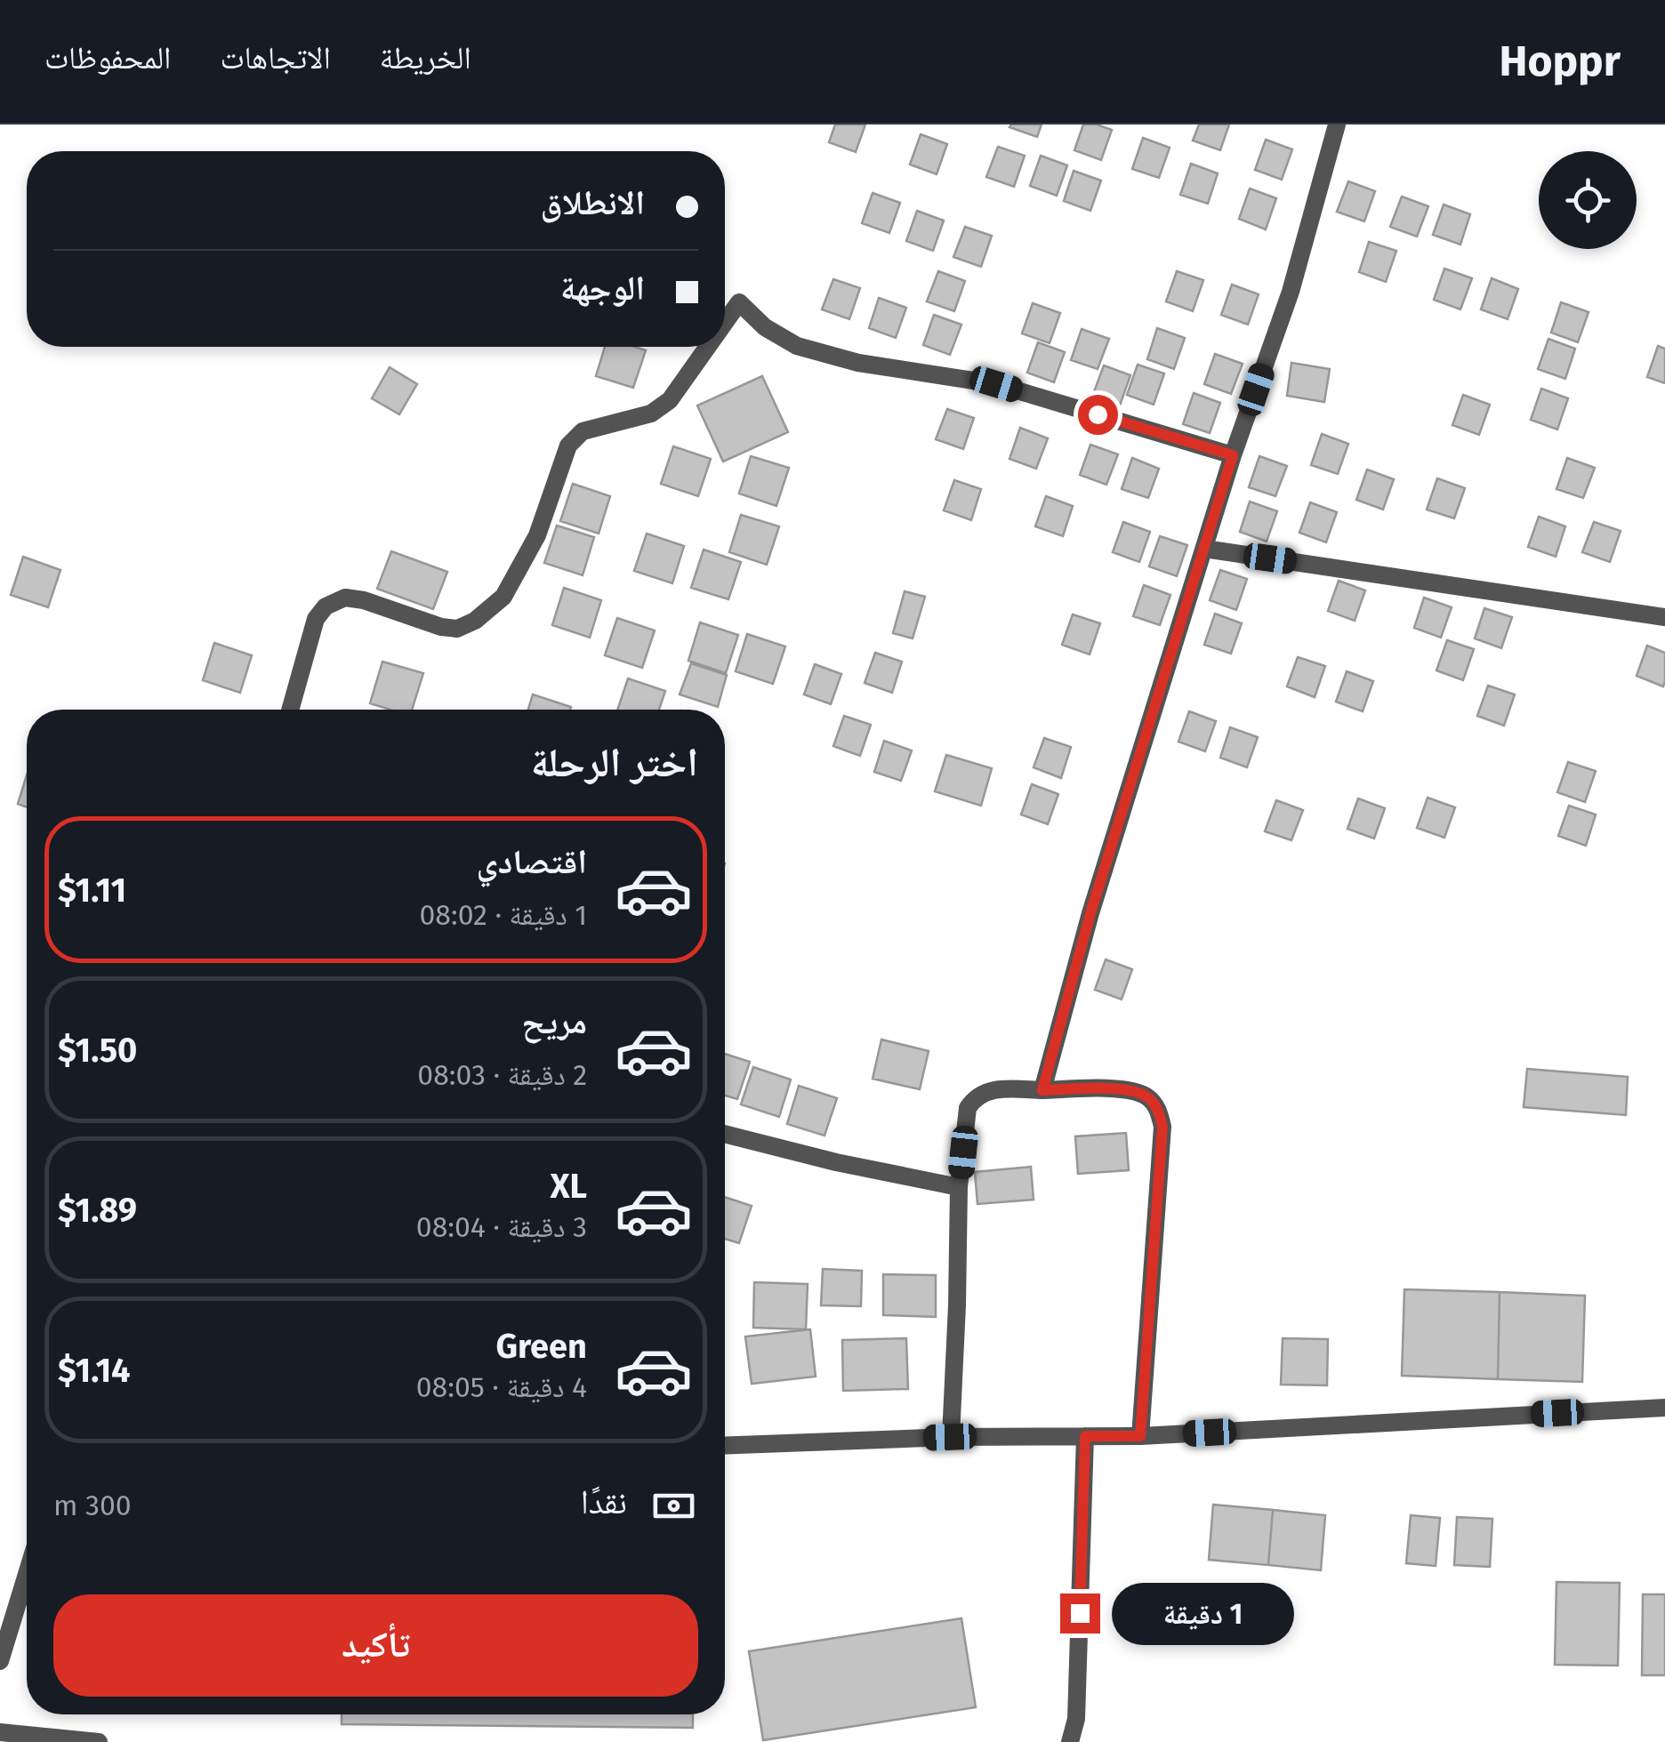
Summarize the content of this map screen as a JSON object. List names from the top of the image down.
{
  "page": {
    "header": "Hoppr",
    "nav": ["الخريطة", "الاتجاهات", "المحفوظات"],
    "banner": ["الانطلاق", "الوجهة"],
    "heading": "اختر الرحلة",
    "list": [
      {
        "name": "اقتصادي",
        "note": "1 دقيقة · 08:02",
        "value": "$1.11"
      },
      {
        "name": "مريح",
        "note": "2 دقيقة · 08:03",
        "value": "$1.50"
      },
      {
        "name": "XL",
        "note": "3 دقيقة · 08:04",
        "value": "$1.89"
      },
      {
        "name": "Green",
        "note": "4 دقيقة · 08:05",
        "value": "$1.14"
      }
    ],
    "pay": ["نقدًا", "300 m"],
    "buttons": "تأكيد",
    "bubble": "1 دقيقة"
  }
}
